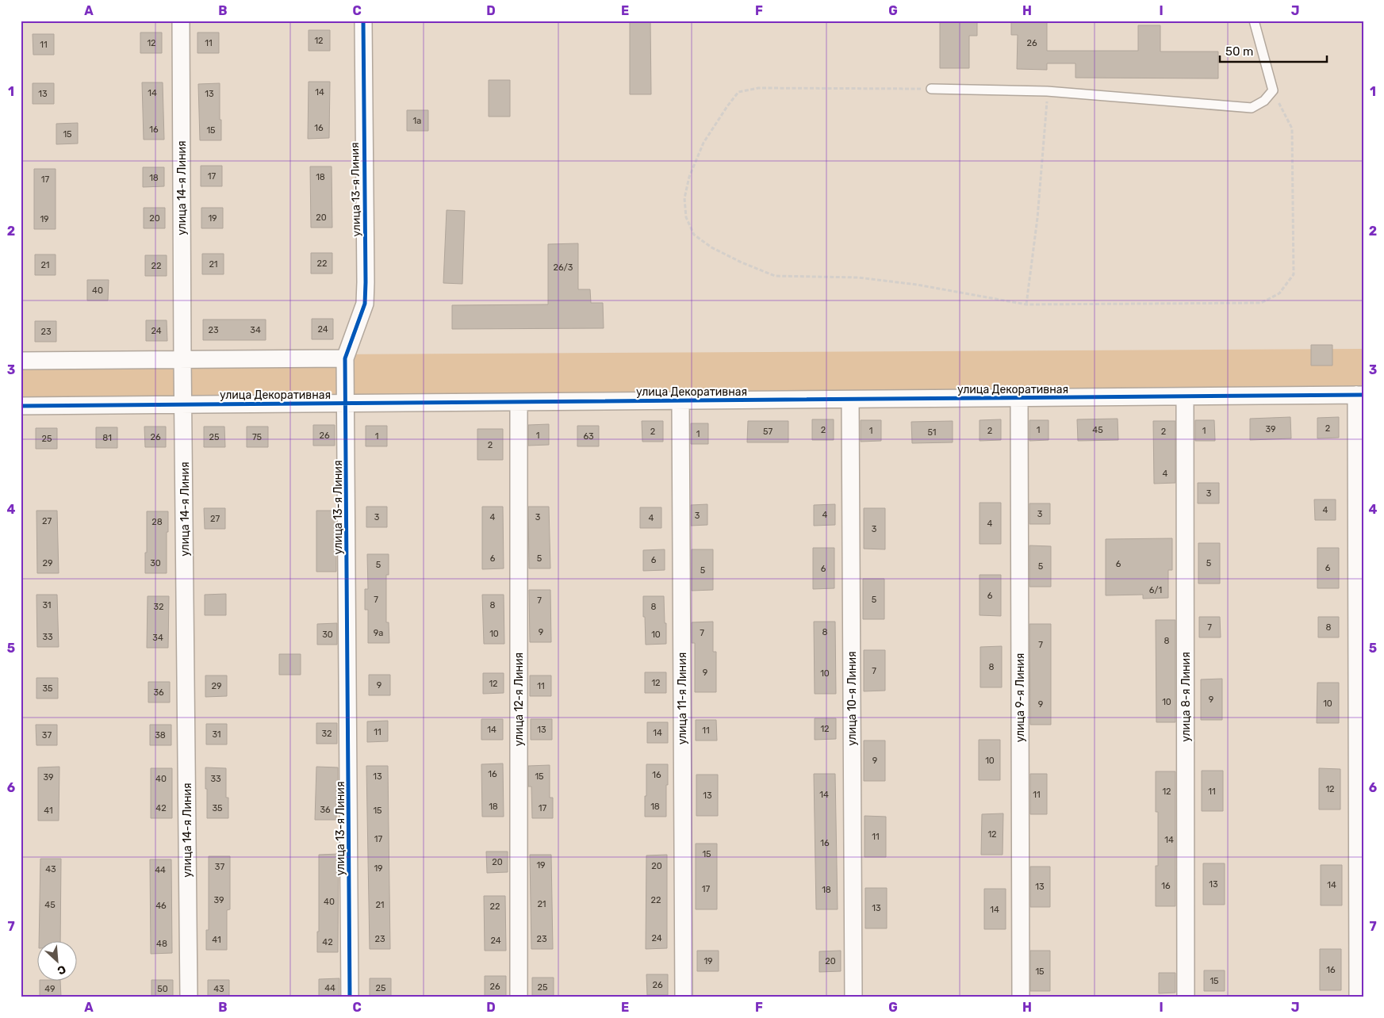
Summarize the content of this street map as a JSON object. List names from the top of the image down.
{
  "streets": {
    "street": [
      "улица 14-я Линия",
      "улица 13-я Линия",
      "улица Декоративная",
      "улица 8-я Линия",
      "улица 9-я Линия",
      "улица 11-я Линия",
      "улица 10-я Линия",
      "улица 12-я Линия"
    ]
  },
  "crossings": [
    ["улица 14-я Линия", "улица Декоративная"],
    ["улица 13-я Линия", "улица Декоративная"],
    ["улица Декоративная", "улица 8-я Линия"],
    ["улица Декоративная", "улица 9-я Линия"],
    ["улица Декоративная", "улица 11-я Линия"],
    ["улица Декоративная", "улица 10-я Линия"],
    ["улица Декоративная", "улица 12-я Линия"]
  ],
  "house_numbers": [
    "12",
    "12",
    "11",
    "26",
    "11",
    "14",
    "14",
    "13",
    "13",
    "1а",
    "16",
    "16",
    "15",
    "15",
    "17",
    "18",
    "18",
    "17",
    "20",
    "20",
    "19",
    "19",
    "22",
    "21",
    "21",
    "22",
    "26/3",
    "40",
    "24",
    "23",
    "34",
    "24",
    "23",
    "2",
    "39",
    "2",
    "1",
    "45",
    "1",
    "2",
    "1",
    "2",
    "57",
    "2",
    "51",
    "1",
    "26",
    "1",
    "1",
    "63",
    "26",
    "25",
    "75",
    "81",
    "25",
    "2",
    "4",
    "3",
    "4",
    "3",
    "4",
    "3",
    "3",
    "4",
    "3",
    "4",
    "27",
    "27",
    "28",
    "4",
    "3",
    "6",
    "5",
    "6",
    "29",
    "30",
    "5",
    "6",
    "5",
    "5",
    "6",
    "6",
    "5",
    "6/1",
    "6",
    "7",
    "5",
    "7",
    "31",
    "8",
    "32",
    "8",
    "7",
    "8",
    "9",
    "8",
    "9а",
    "7",
    "10",
    "30",
    "10",
    "33",
    "34",
    "8",
    "7",
    "8",
    "7",
    "9",
    "10",
    "12",
    "12",
    "9",
    "29",
    "11",
    "35",
    "36",
    "9",
    "10",
    "10",
    "9",
    "12",
    "14",
    "13",
    "11",
    "11",
    "14",
    "32",
    "31",
    "37",
    "38",
    "9",
    "10",
    "16",
    "16",
    "13",
    "15",
    "39",
    "40",
    "33",
    "12",
    "12",
    "11",
    "14",
    "11",
    "13",
    "18",
    "18",
    "42",
    "35",
    "17",
    "36",
    "41",
    "15",
    "12",
    "11",
    "17",
    "14",
    "16",
    "15",
    "20",
    "19",
    "20",
    "37",
    "19",
    "43",
    "44",
    "13",
    "14",
    "16",
    "13",
    "17",
    "18",
    "39",
    "22",
    "40",
    "21",
    "45",
    "21",
    "46",
    "22",
    "13",
    "14",
    "24",
    "23",
    "23",
    "41",
    "24",
    "42",
    "48",
    "19",
    "20",
    "16",
    "15",
    "15",
    "26",
    "26",
    "25",
    "44",
    "25",
    "49",
    "50",
    "43"
  ],
  "scale_bar": "50 m",
  "north": "bottom right",
  "grid": {
    "columns": [
      "A",
      "B",
      "C",
      "D",
      "E",
      "F",
      "G",
      "H",
      "I",
      "J"
    ],
    "rows": [
      "1",
      "2",
      "3",
      "4",
      "5",
      "6",
      "7"
    ]
  }
}
